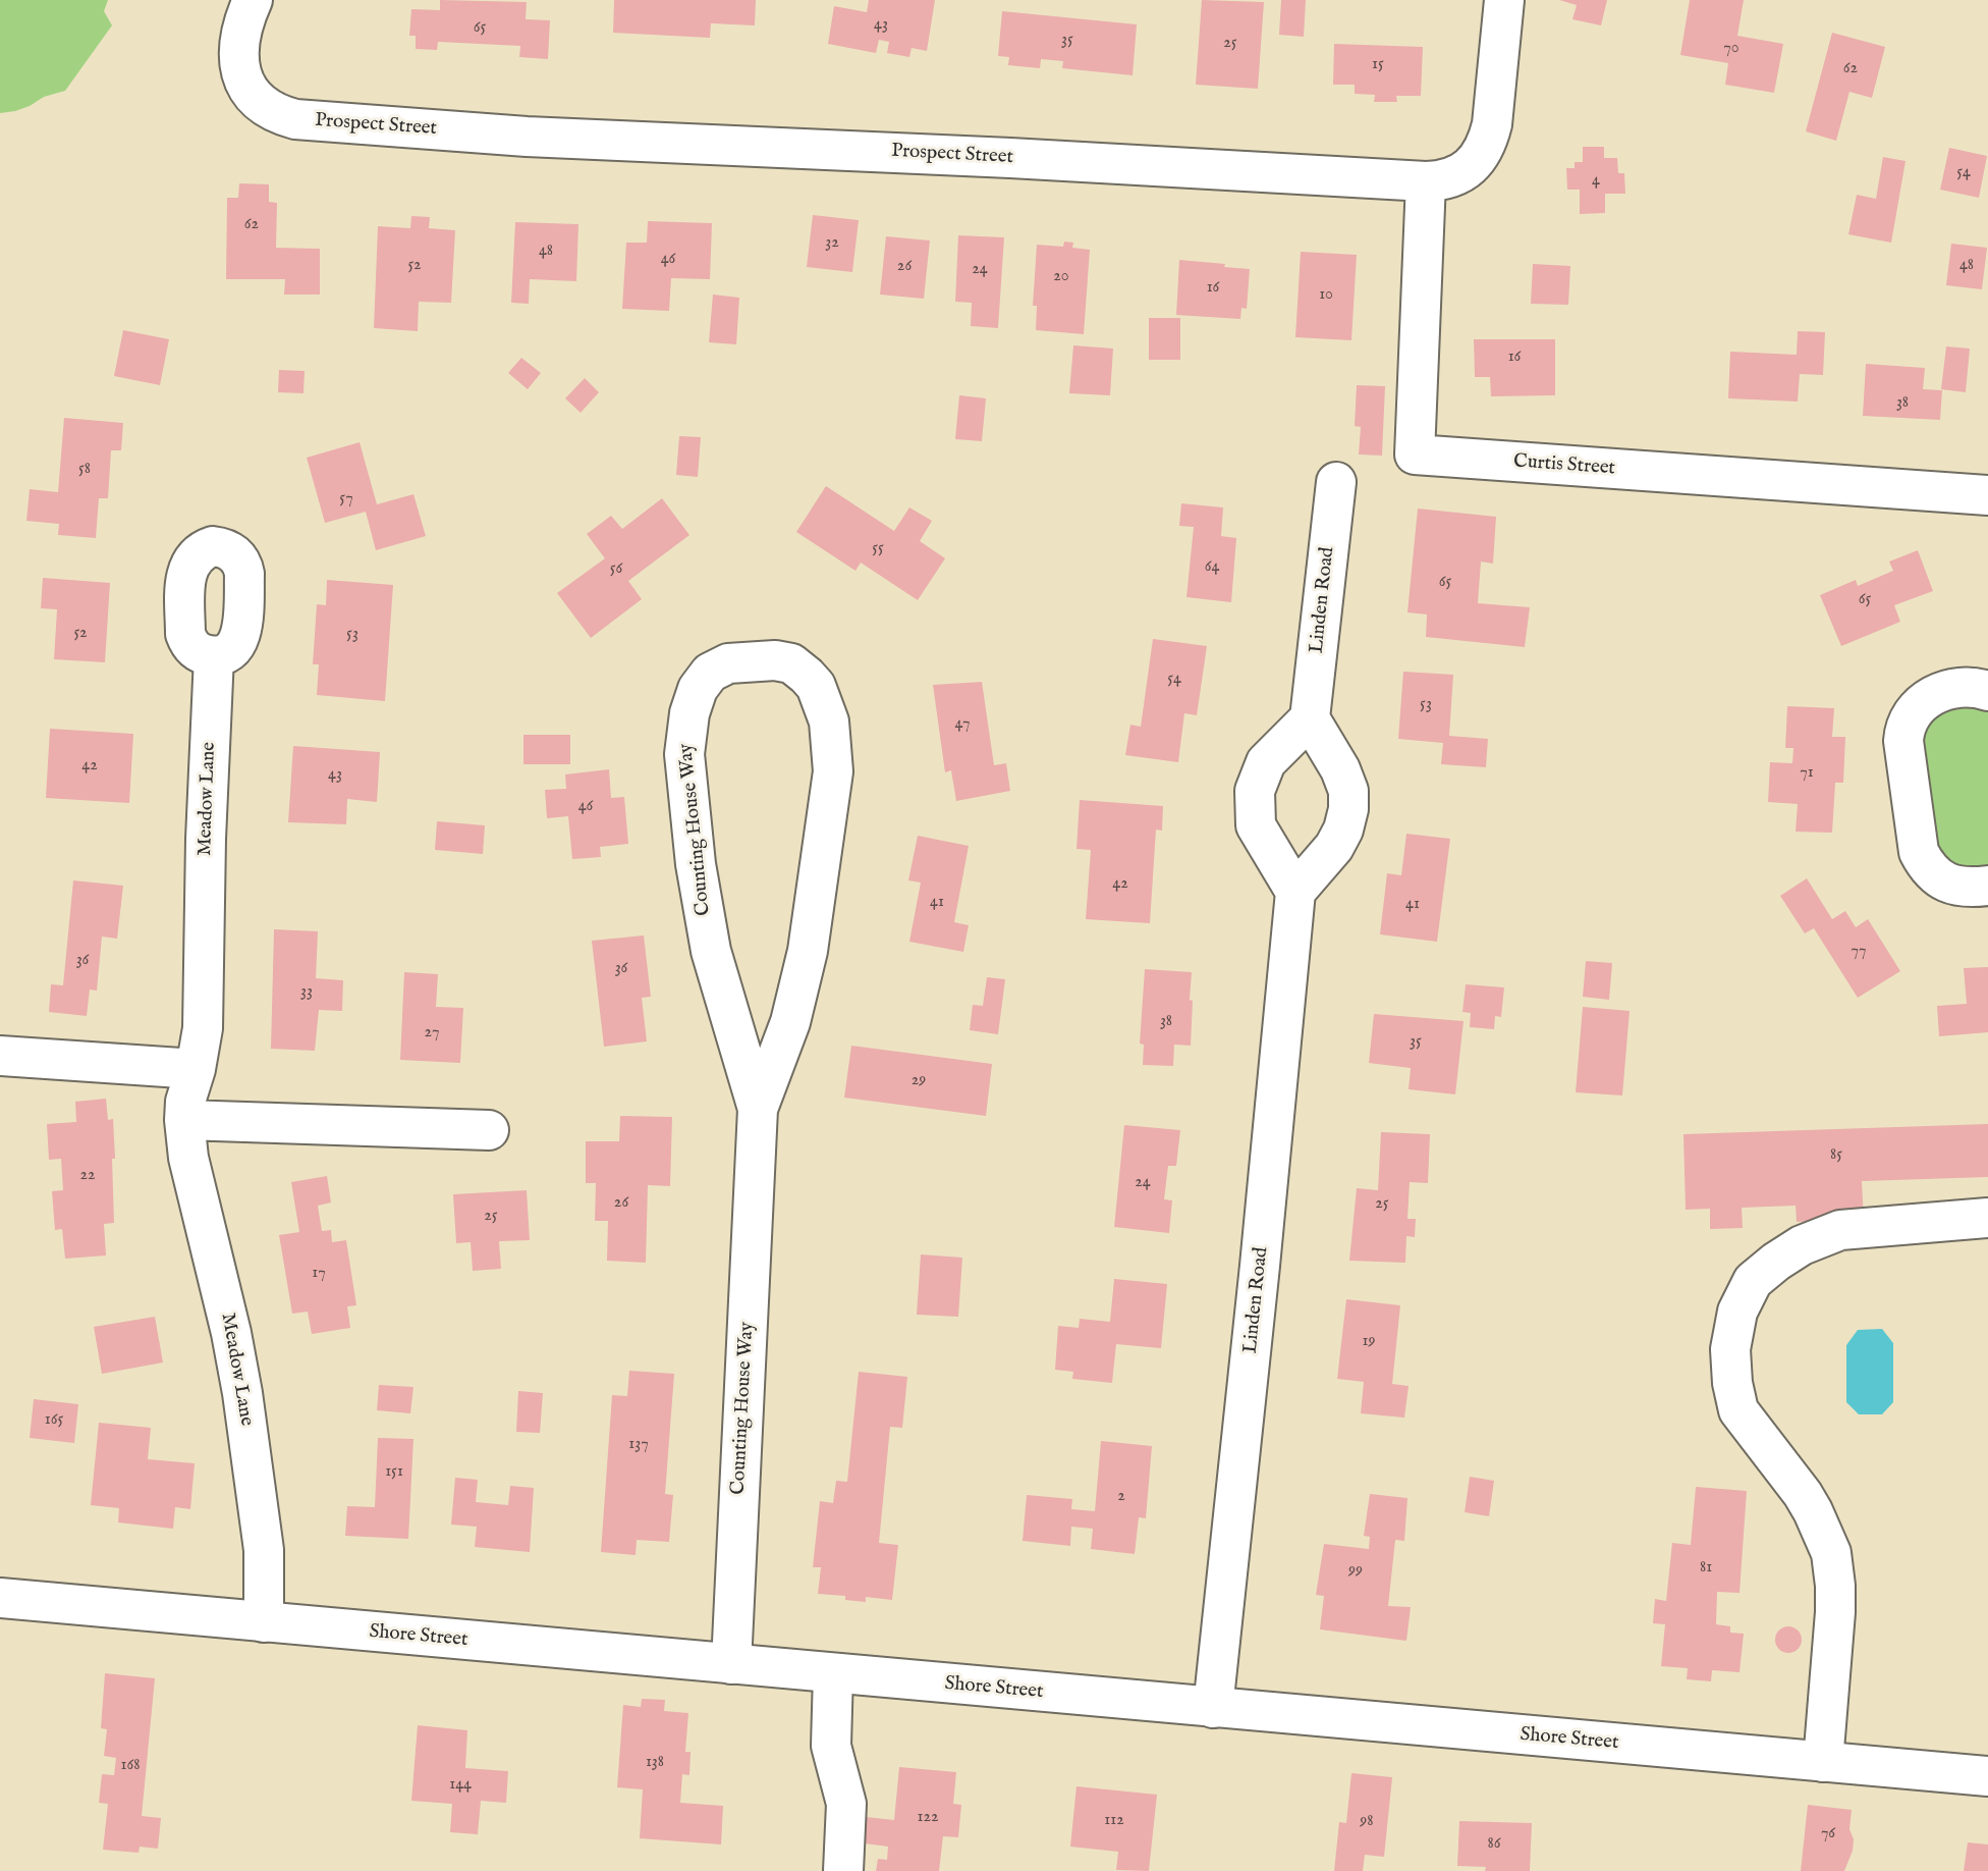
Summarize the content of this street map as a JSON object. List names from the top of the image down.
{
  "streets": {
    "street": [
      "Prospect Street",
      "Curtis Street",
      "Linden Road",
      "Meadow Lane",
      "Counting House Way",
      "Shore Street"
    ]
  },
  "crossings": [
    ["Prospect Street", "Curtis Street"],
    ["Linden Road", "Shore Street"],
    ["Meadow Lane", "Shore Street"],
    ["Counting House Way", "Shore Street"]
  ],
  "house_numbers": [
    "43",
    "65",
    "35",
    "25",
    "70",
    "15",
    "62",
    "54",
    "4",
    "62",
    "32",
    "48",
    "46",
    "52",
    "48",
    "26",
    "24",
    "20",
    "16",
    "10",
    "16",
    "38",
    "58",
    "57",
    "55",
    "64",
    "56",
    "65",
    "65",
    "52",
    "53",
    "54",
    "53",
    "47",
    "42",
    "71",
    "43",
    "46",
    "42",
    "41",
    "41",
    "77",
    "36",
    "36",
    "33",
    "38",
    "27",
    "35",
    "29",
    "85",
    "22",
    "24",
    "26",
    "25",
    "25",
    "17",
    "19",
    "165",
    "137",
    "151",
    "2",
    "81",
    "99",
    "138",
    "168",
    "144",
    "122",
    "112",
    "98",
    "76",
    "86"
  ]
}
